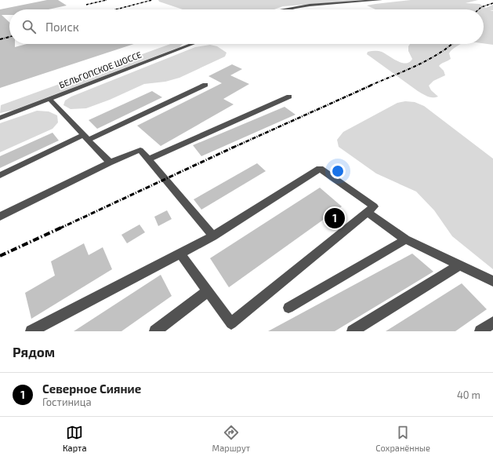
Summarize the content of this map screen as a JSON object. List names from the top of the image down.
{
  "streets": {
    "street": ["БЕЛЬГОПСКОЕ ШОССЕ"]
  },
  "page": {
    "search": "Поиск",
    "pins": "1",
    "heading": "Рядом",
    "list": [
      {
        "mark": "1",
        "name": "Северное Сияние",
        "note": "Гостиница",
        "value": "40 m"
      }
    ],
    "nav": ["Карта", "Маршрут", "Сохранённые"]
  }
}
